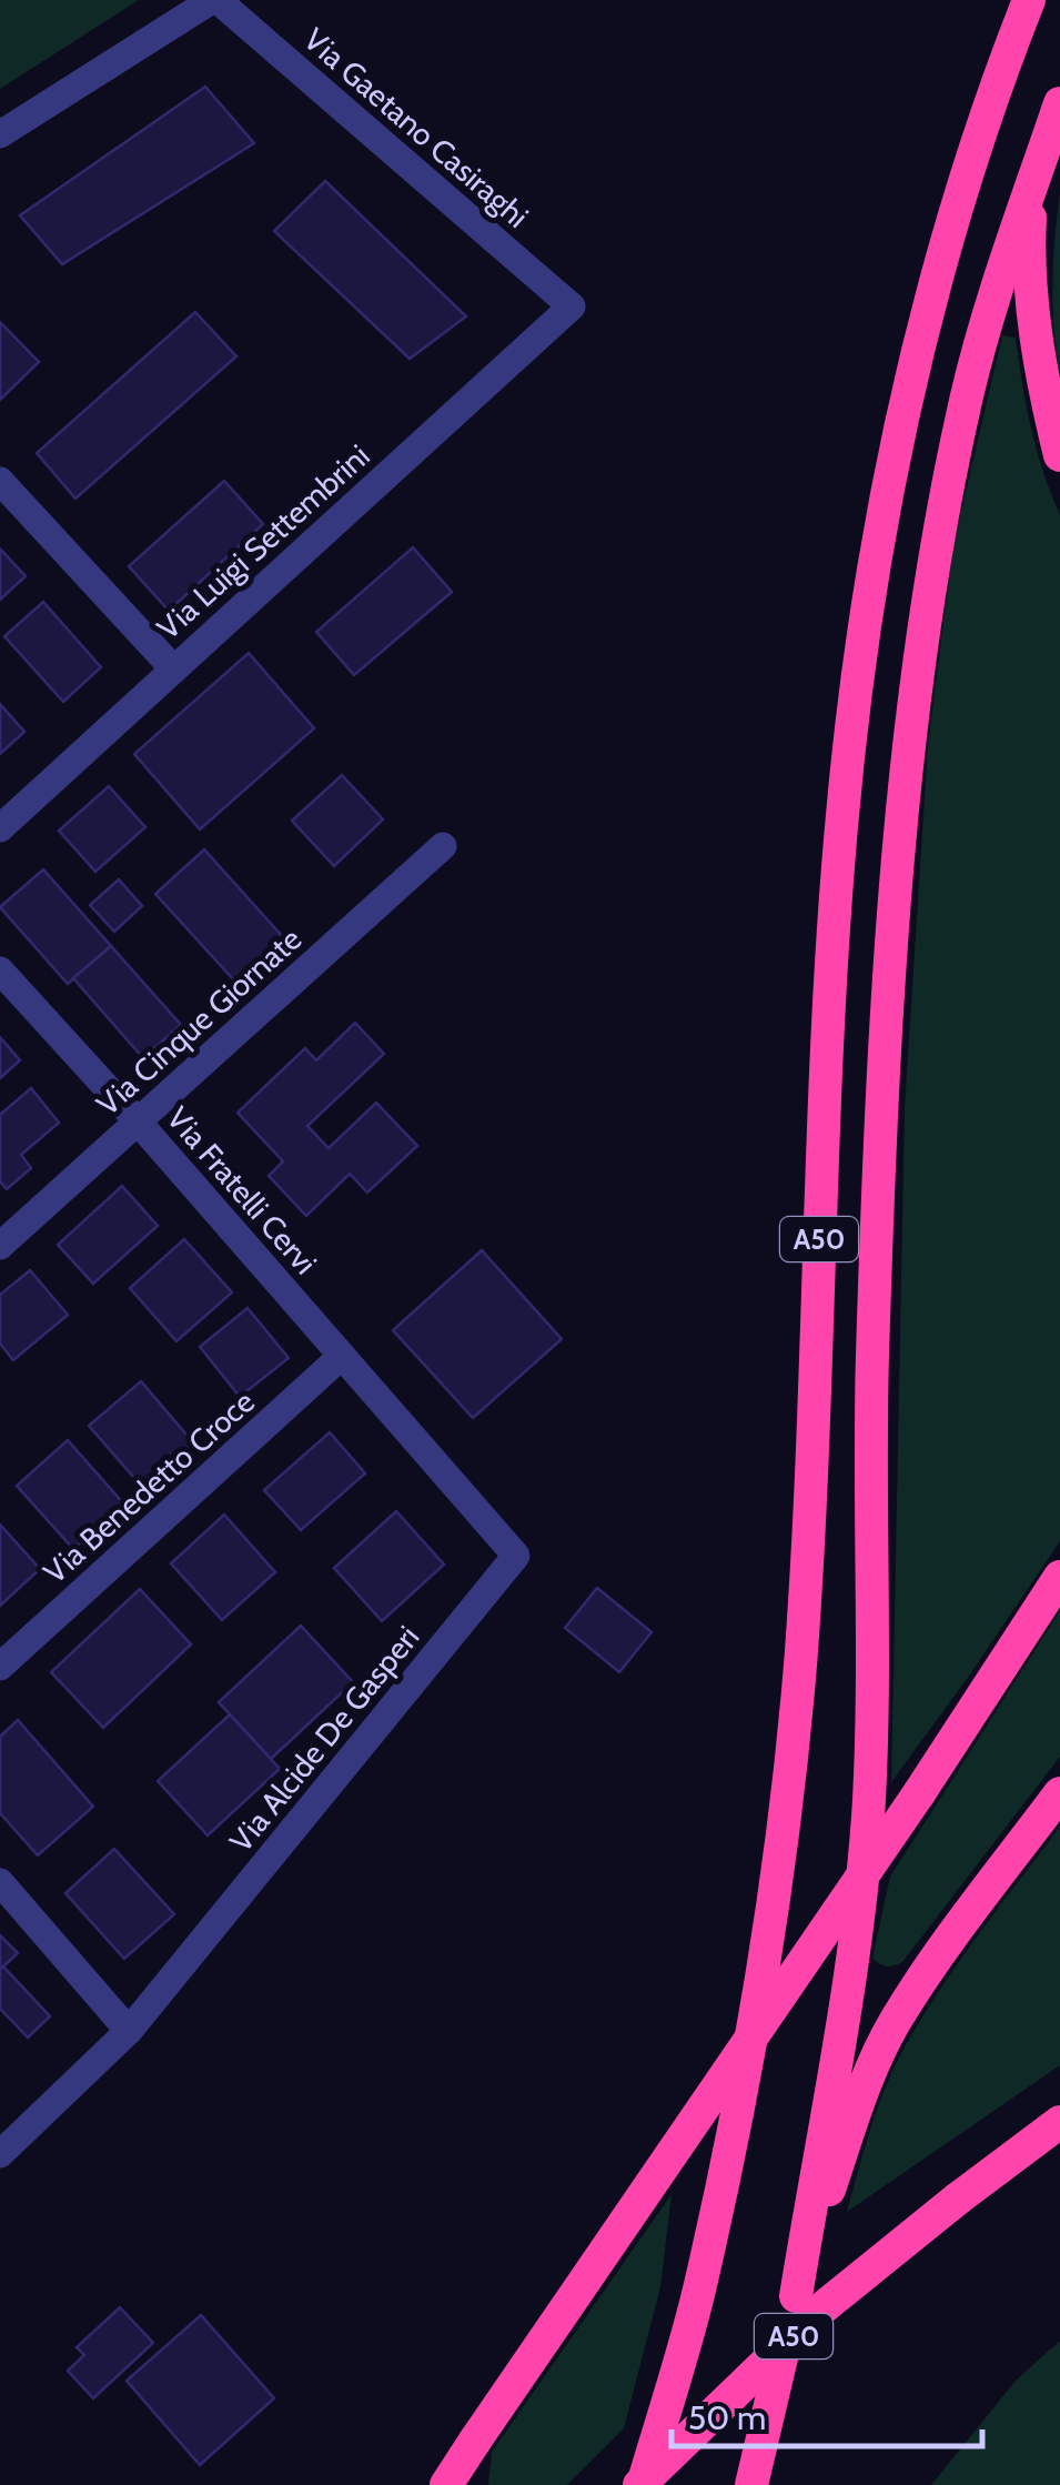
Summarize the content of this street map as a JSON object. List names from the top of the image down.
{
  "streets": {
    "highway": ["A50"],
    "street": [
      "Via Gaetano Casiraghi",
      "Via Luigi Settembrini",
      "Via Cinque Giornate",
      "Via Fratelli Cervi",
      "Via Benedetto Croce",
      "Via Alcide De Gasperi"
    ]
  },
  "crossings": [
    ["Via Gaetano Casiraghi", "Via Luigi Settembrini"],
    ["Via Cinque Giornate", "Via Fratelli Cervi"],
    ["Via Fratelli Cervi", "Via Benedetto Croce"],
    ["Via Fratelli Cervi", "Via Alcide De Gasperi"],
    ["Via Benedetto Croce", "Via Alcide De Gasperi"]
  ],
  "scale_bar": "50 m"
}
